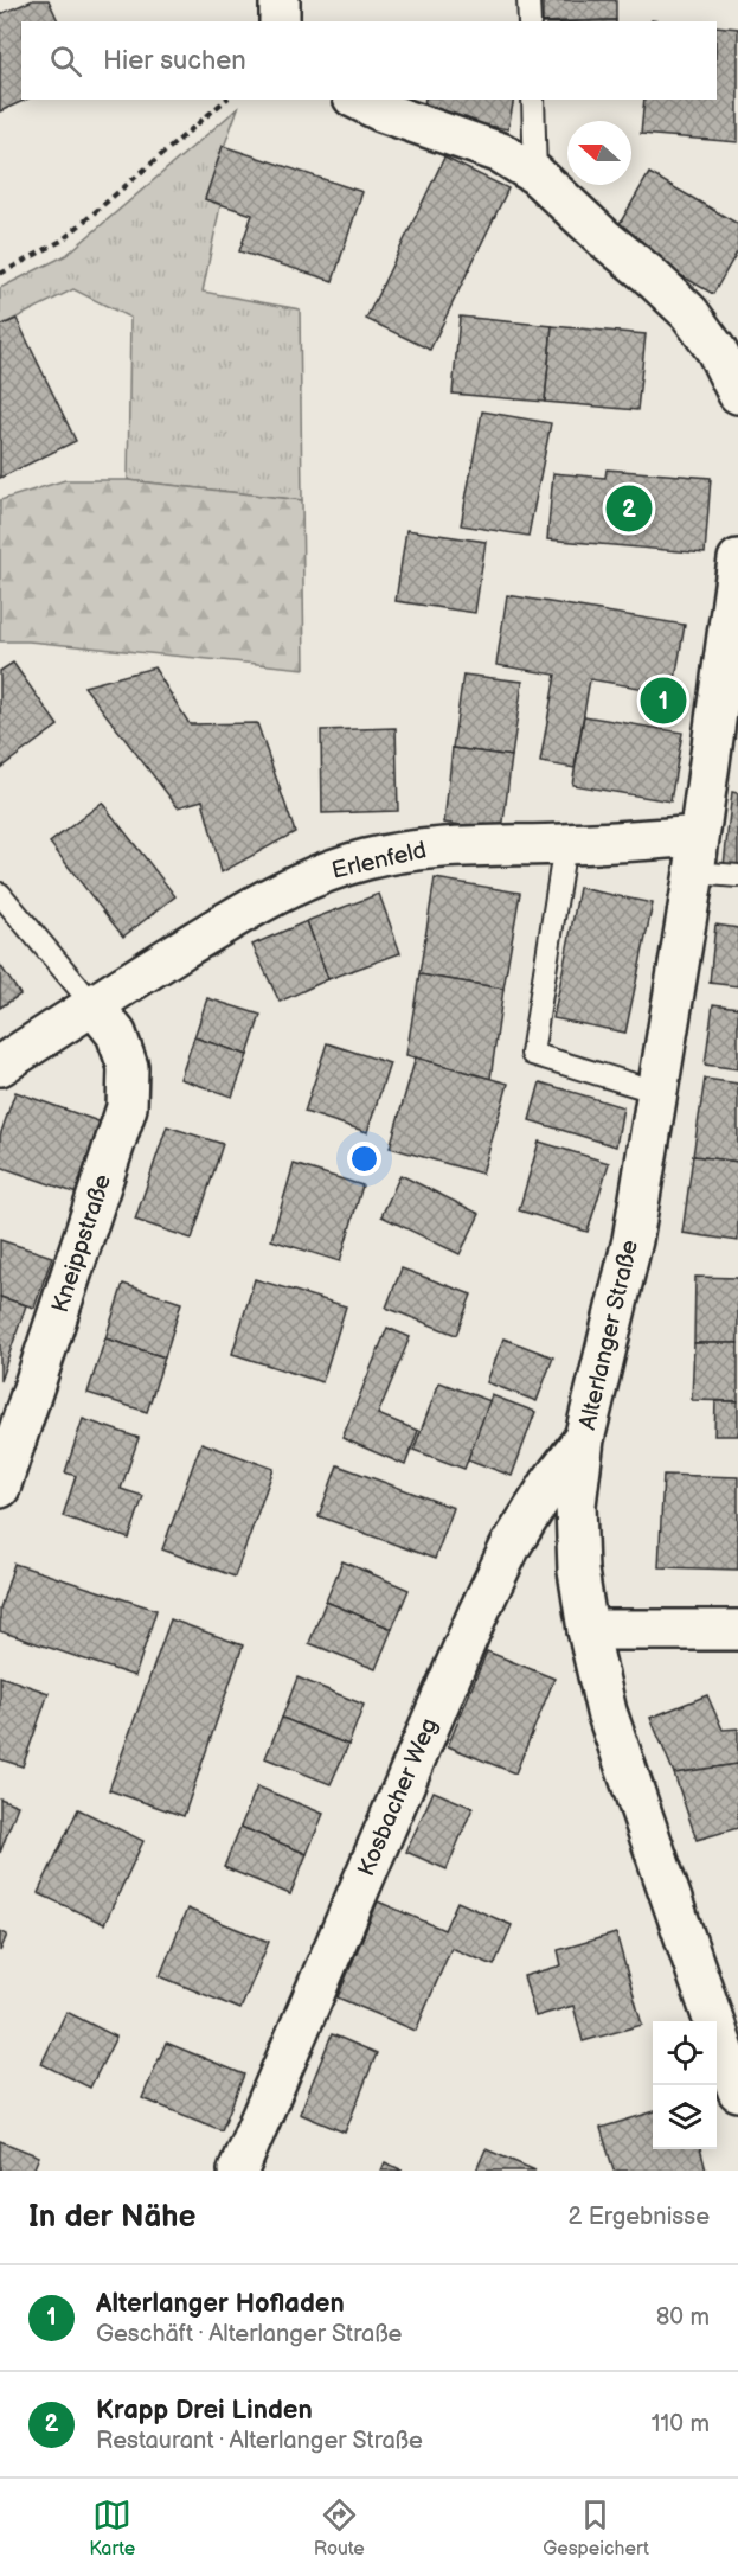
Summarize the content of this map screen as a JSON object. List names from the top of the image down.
{
  "streets": {
    "street": [
      "Erlenfeld",
      "Kneippstraße",
      "Alterlanger Straße",
      "Kosbacher Weg"
    ]
  },
  "crossings": [
    ["Erlenfeld", "Kneippstraße"],
    ["Erlenfeld", "Alterlanger Straße"],
    ["Alterlanger Straße", "Kosbacher Weg"]
  ],
  "north": "left",
  "page": {
    "search": "Hier suchen",
    "pins": ["2", "1"],
    "heading": ["In der Nähe", "2 Ergebnisse"],
    "list": [
      {
        "mark": "1",
        "name": "Alterlanger Hofladen",
        "note": "Geschäft · Alterlanger Straße",
        "value": "80 m"
      },
      {
        "mark": "2",
        "name": "Krapp Drei Linden",
        "note": "Restaurant · Alterlanger Straße",
        "value": "110 m"
      }
    ],
    "nav": ["Karte", "Route", "Gespeichert"]
  }
}
